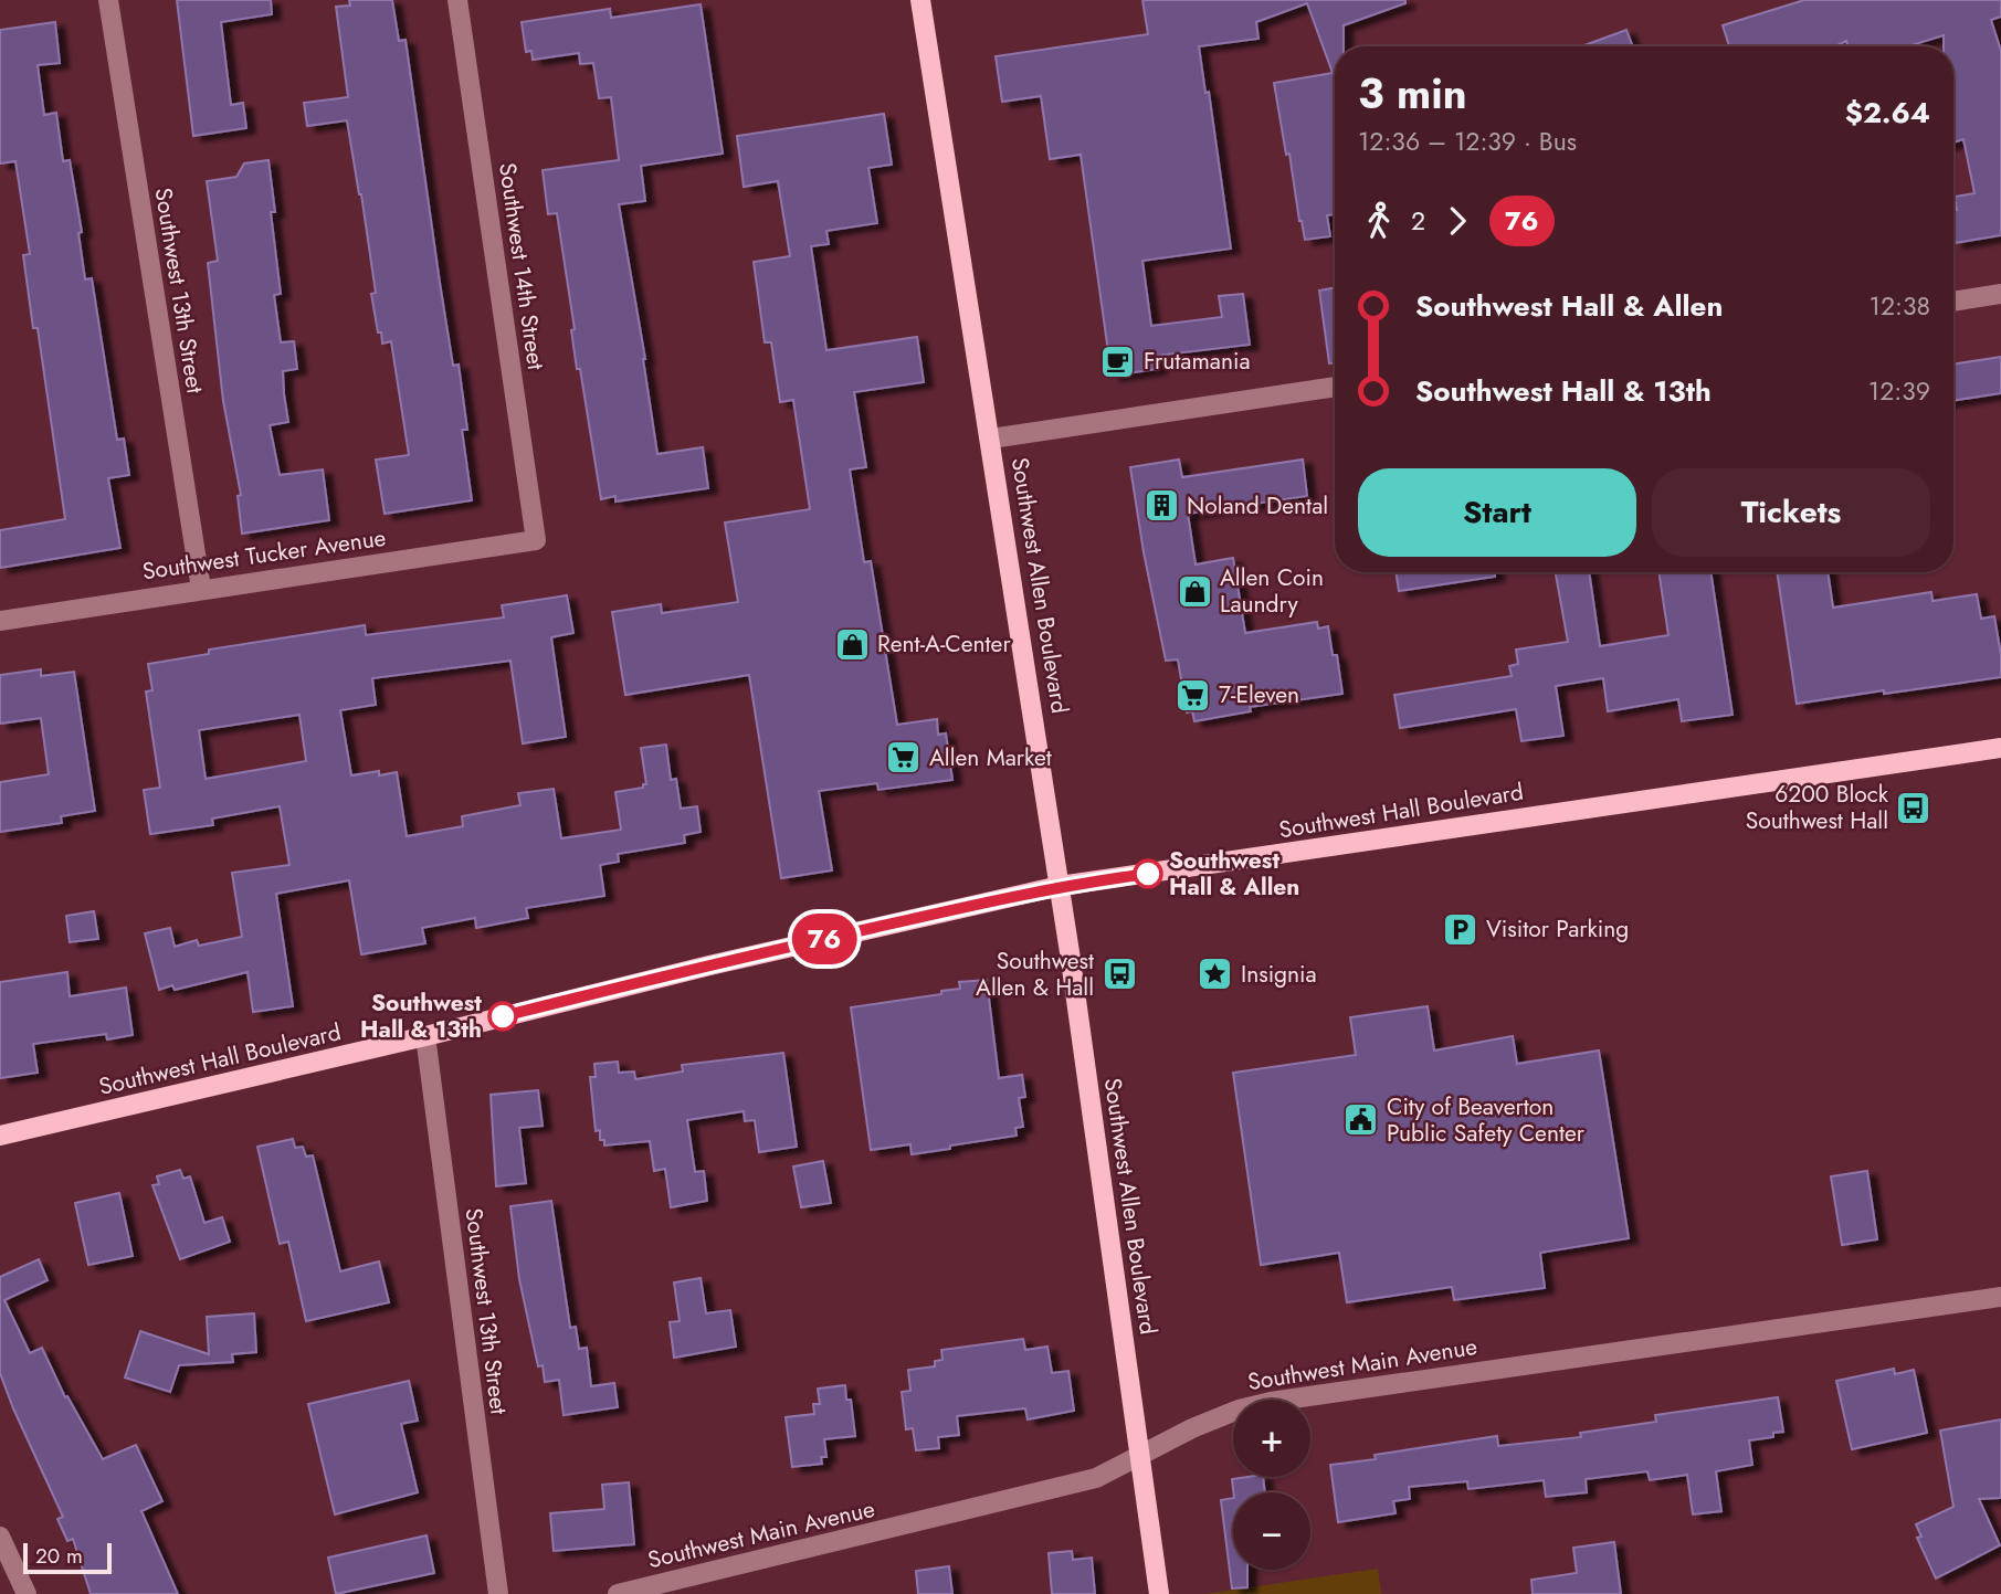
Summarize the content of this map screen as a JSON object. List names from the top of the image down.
{
  "streets": {
    "main road": ["Southwest Allen Boulevard", "Southwest Hall Boulevard"],
    "street": [
      "Southwest 14th Street",
      "Southwest 13th Street",
      "Southwest Tucker Avenue",
      "Southwest Main Avenue"
    ]
  },
  "crossings": [
    ["Southwest 14th Street", "Southwest Tucker Avenue"],
    ["Southwest 13th Street", "Southwest Tucker Avenue"],
    ["Southwest 13th Street", "Southwest Hall Boulevard"],
    ["Southwest Allen Boulevard", "Southwest Hall Boulevard"],
    ["Southwest Allen Boulevard", "Southwest Main Avenue"]
  ],
  "places": {
    "cafe": ["Frutamania"],
    "building": ["Noland Dental"],
    "shop": ["Allen Coin Laundry", "Rent-A-Center"],
    "supermarket": ["7-Eleven", "Allen Market"],
    "bus stop": ["6200 Block Southwest Hall", "Southwest Allen & Hall"],
    "other": ["Southwest Hall & Allen", "Southwest Hall & 13th"],
    "parking": ["Visitor Parking"],
    "place": ["Insignia"],
    "public building": ["City of Beaverton Public Safety Center"]
  },
  "lines": ["bus line 76"],
  "scale_bar": "20 m",
  "page": {
    "on_map": "76",
    "heading": ["3 min", "12:36 – 12:39 · Bus", "$2.64"],
    "legs": ["2", "76"],
    "list": [
      {
        "name": "Southwest Hall & Allen",
        "value": "12:38"
      },
      {
        "name": "Southwest Hall & 13th",
        "value": "12:39"
      }
    ],
    "buttons": ["Start", "Tickets"],
    "map_buttons": ["+", "−"],
    "scale": "20 m"
  }
}
